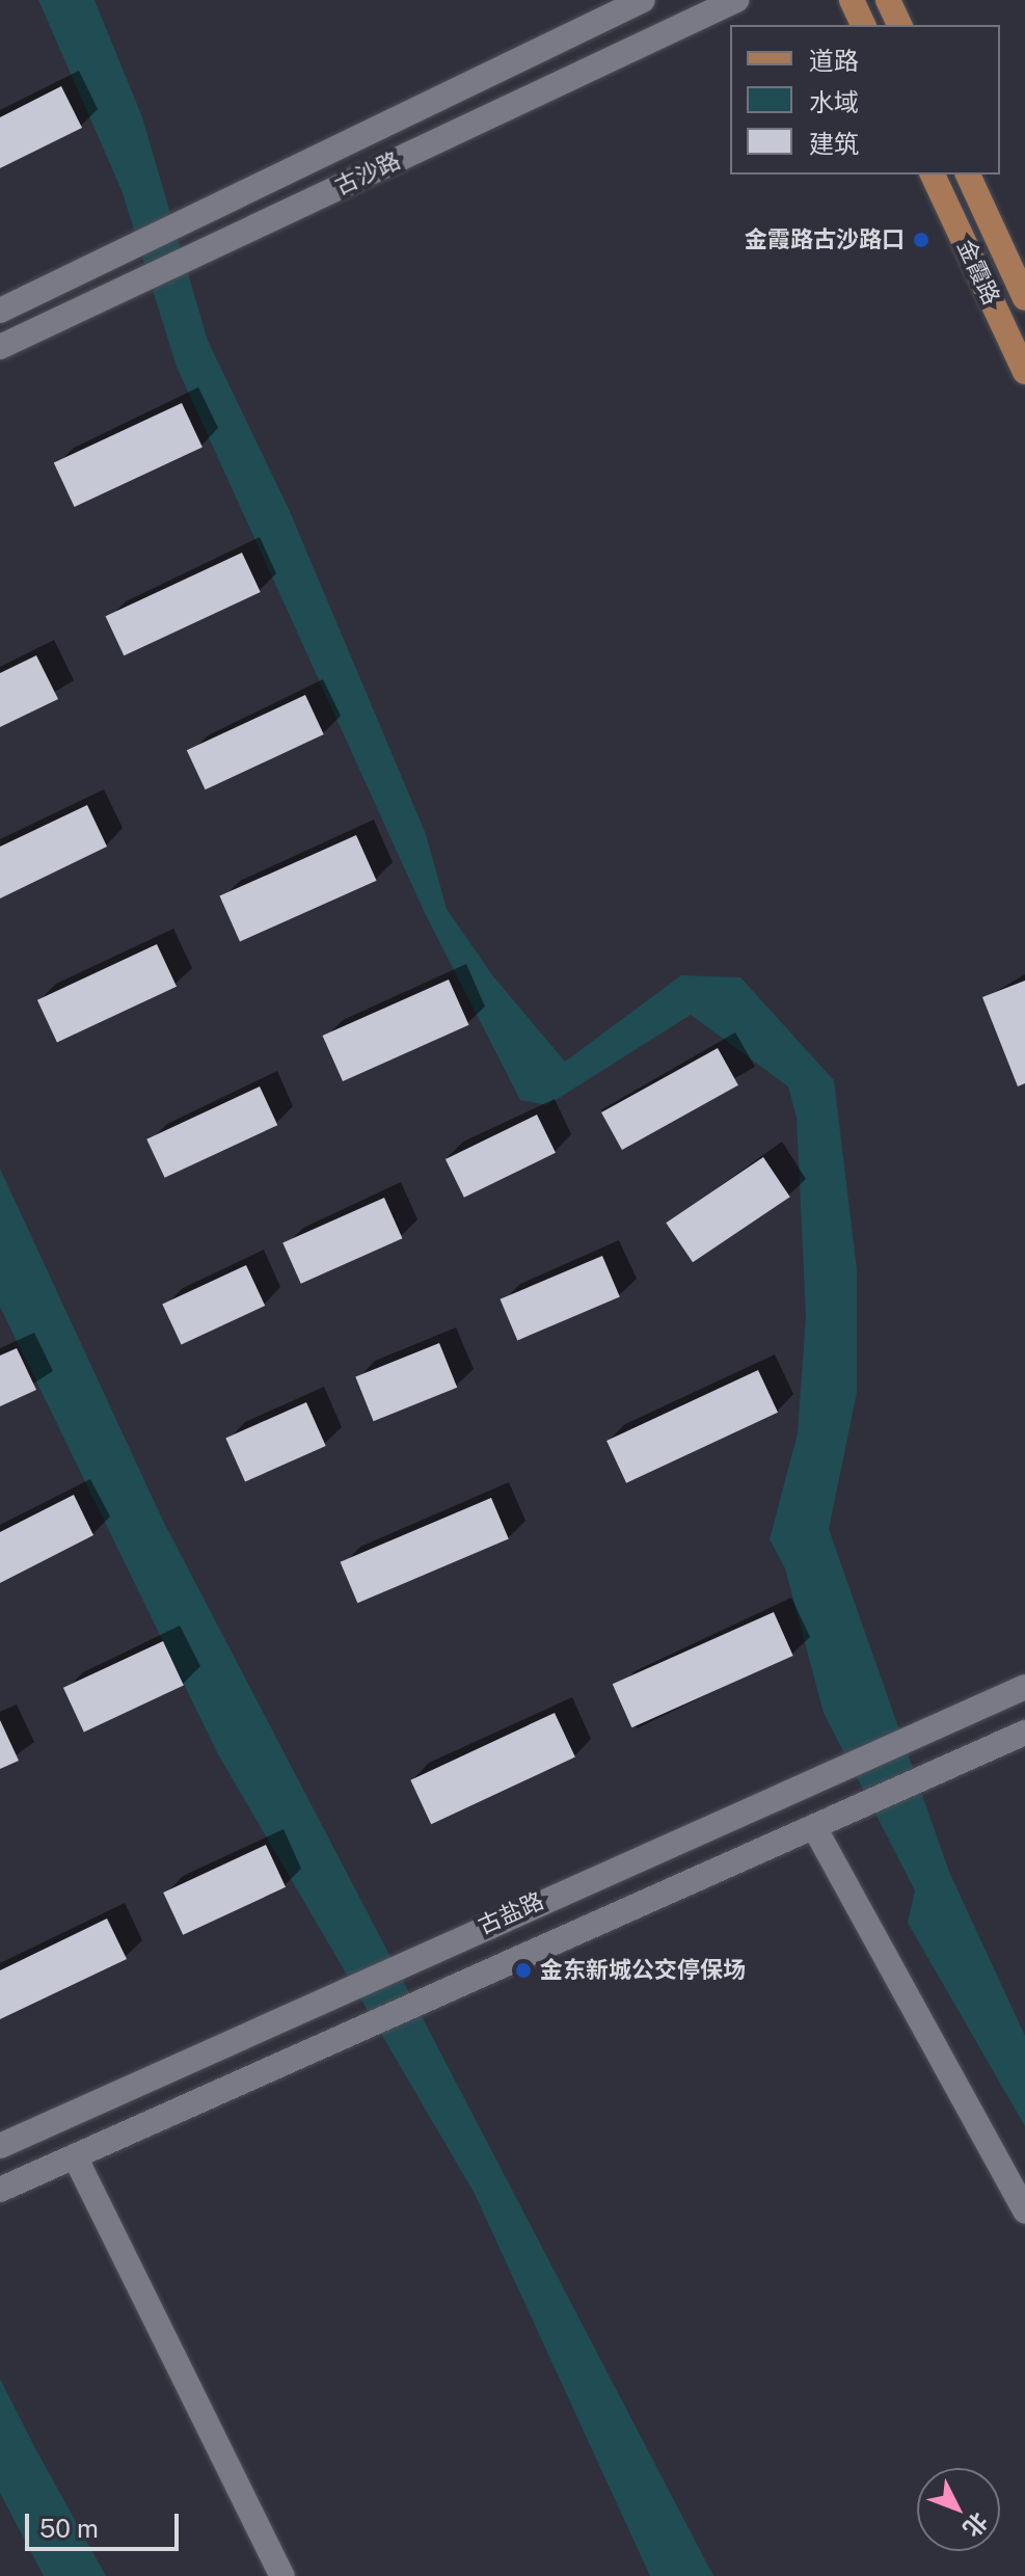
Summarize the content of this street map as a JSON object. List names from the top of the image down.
{
  "streets": {
    "main road": ["金霞路"],
    "street": ["古沙路", "古盐路"]
  },
  "places": ["金霞路古沙路口", "金东新城公交停保场"],
  "legend": ["道路", "水域", "建筑"],
  "scale_bar": "50 m",
  "north": "bottom right"
}
